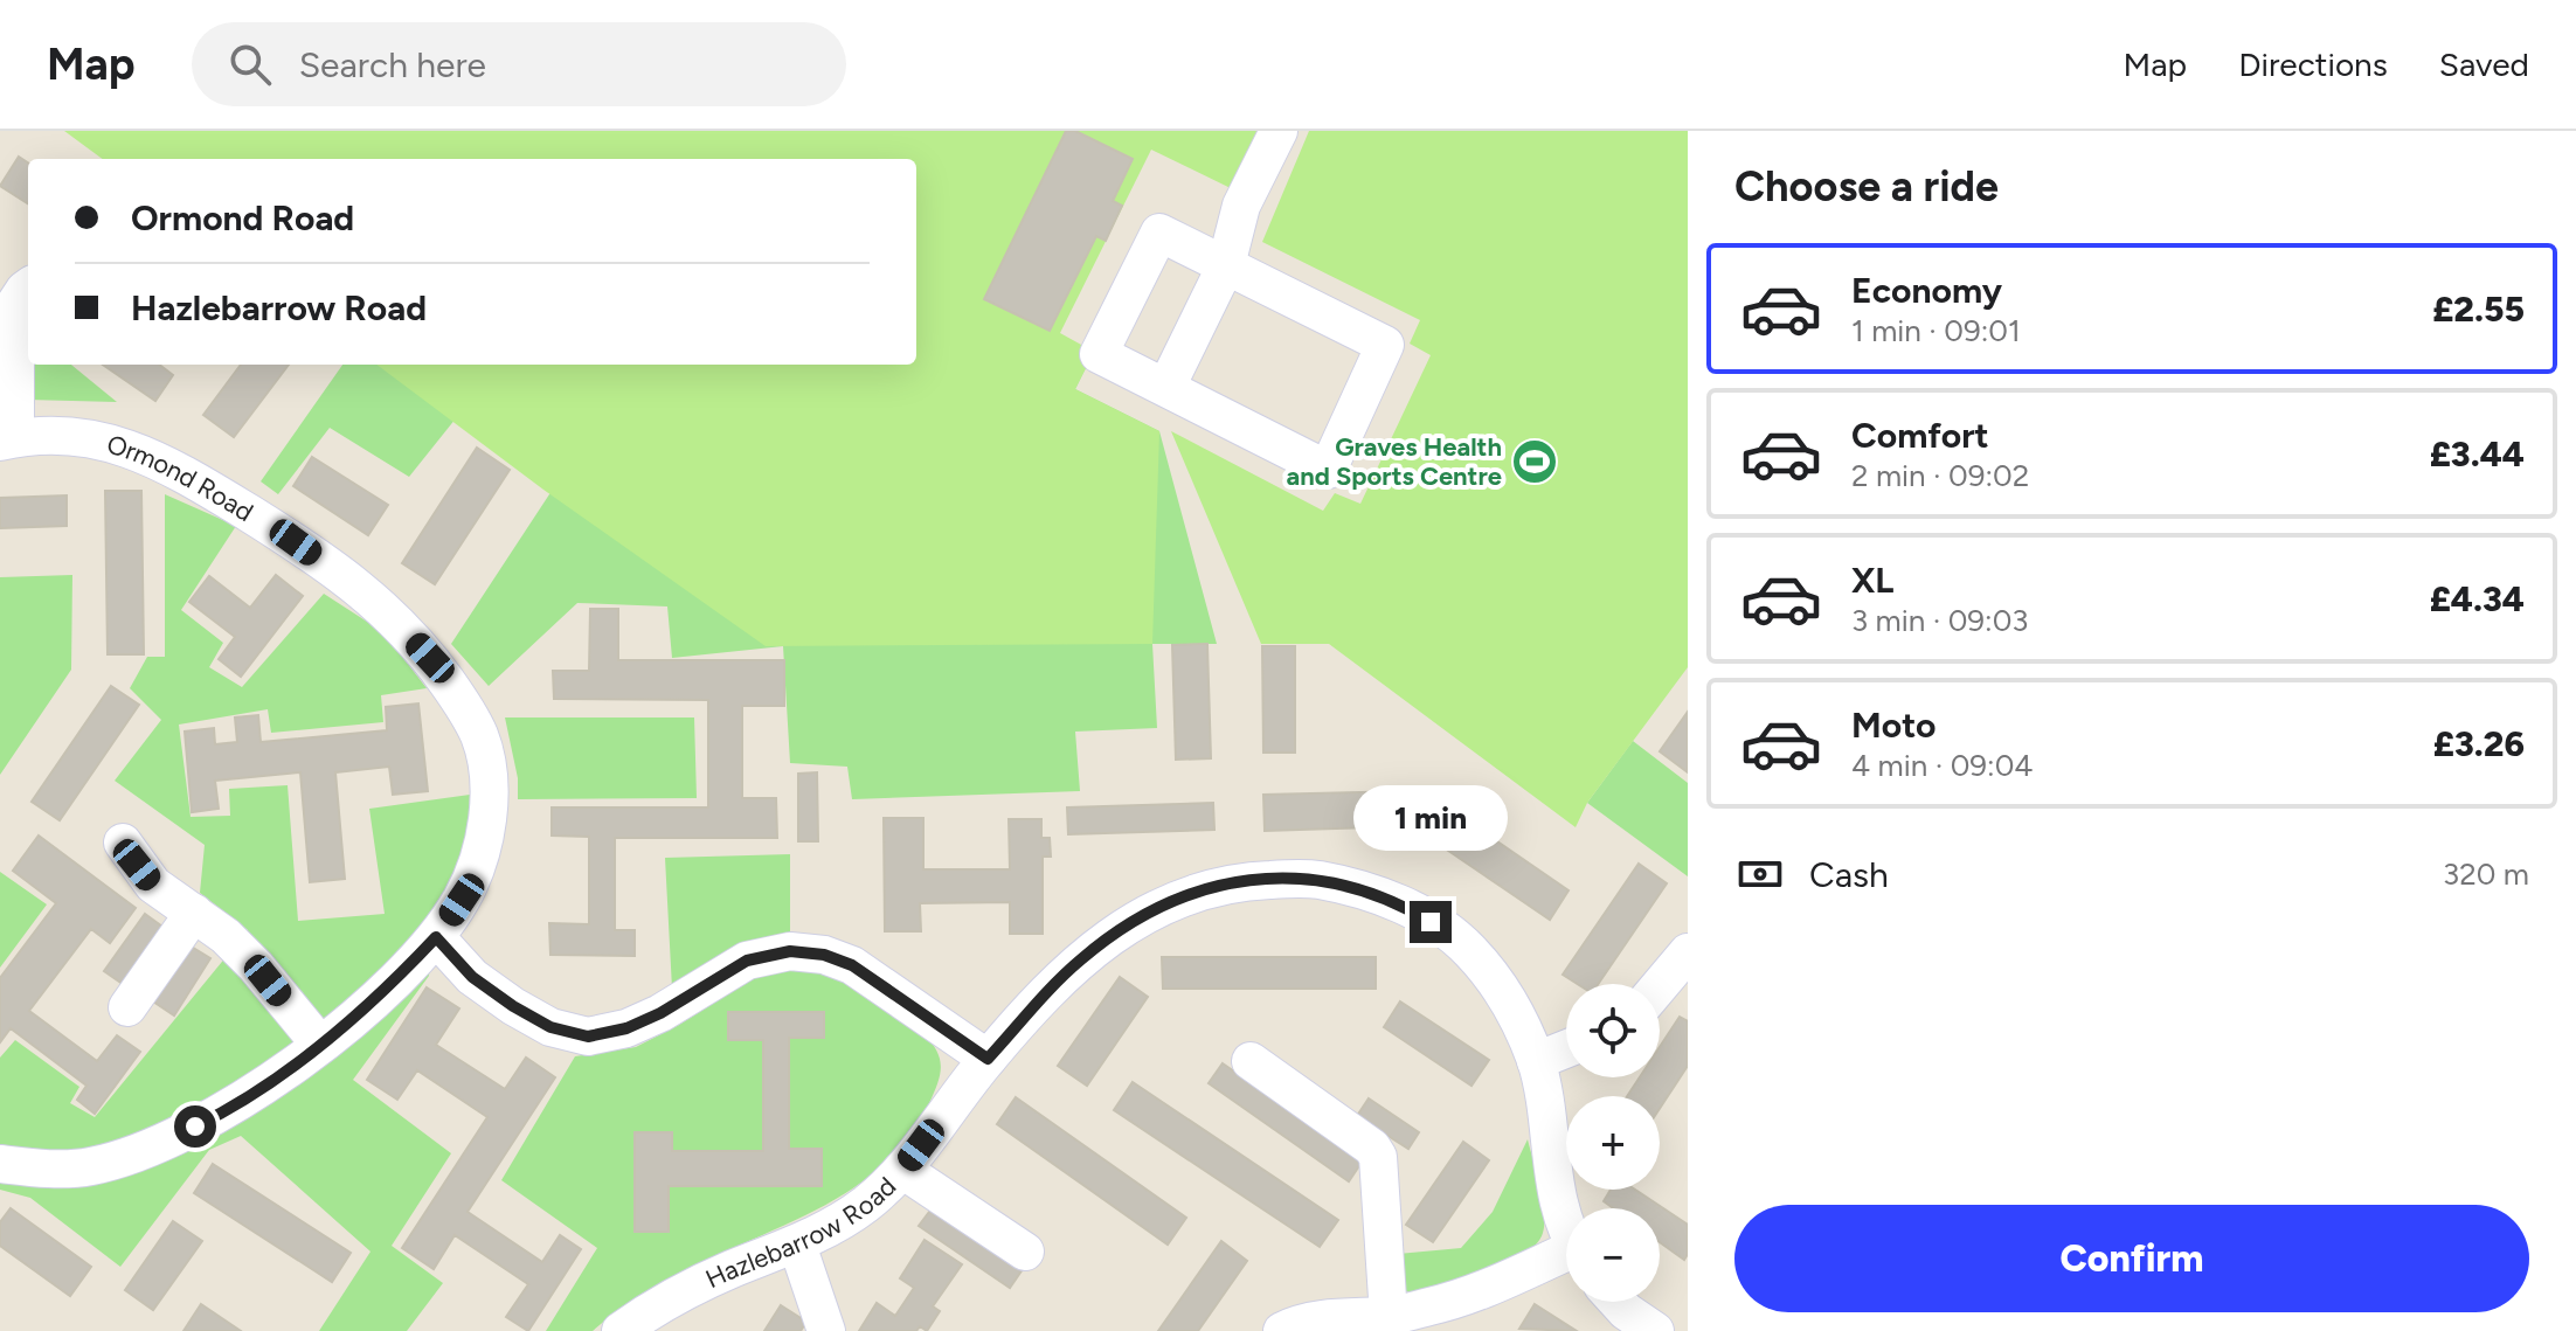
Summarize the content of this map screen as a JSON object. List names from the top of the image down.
{
  "streets": {
    "street": ["Ormond Road", "Hazlebarrow Road"]
  },
  "places": {
    "sports": ["Graves Health and Sports Centre"]
  },
  "page": {
    "header": "Map",
    "search": "Search here",
    "nav": ["Map", "Directions", "Saved"],
    "heading": "Choose a ride",
    "banner": ["Ormond Road", "Hazlebarrow Road"],
    "list": [
      {
        "name": "Economy",
        "note": "1 min · 09:01",
        "value": "£2.55"
      },
      {
        "name": "Comfort",
        "note": "2 min · 09:02",
        "value": "£3.44"
      },
      {
        "name": "XL",
        "note": "3 min · 09:03",
        "value": "£4.34"
      },
      {
        "name": "Moto",
        "note": "4 min · 09:04",
        "value": "£3.26"
      }
    ],
    "bubble": "1 min",
    "pay": ["Cash", "320 m"],
    "map_buttons": ["+", "−"],
    "buttons": "Confirm"
  }
}
